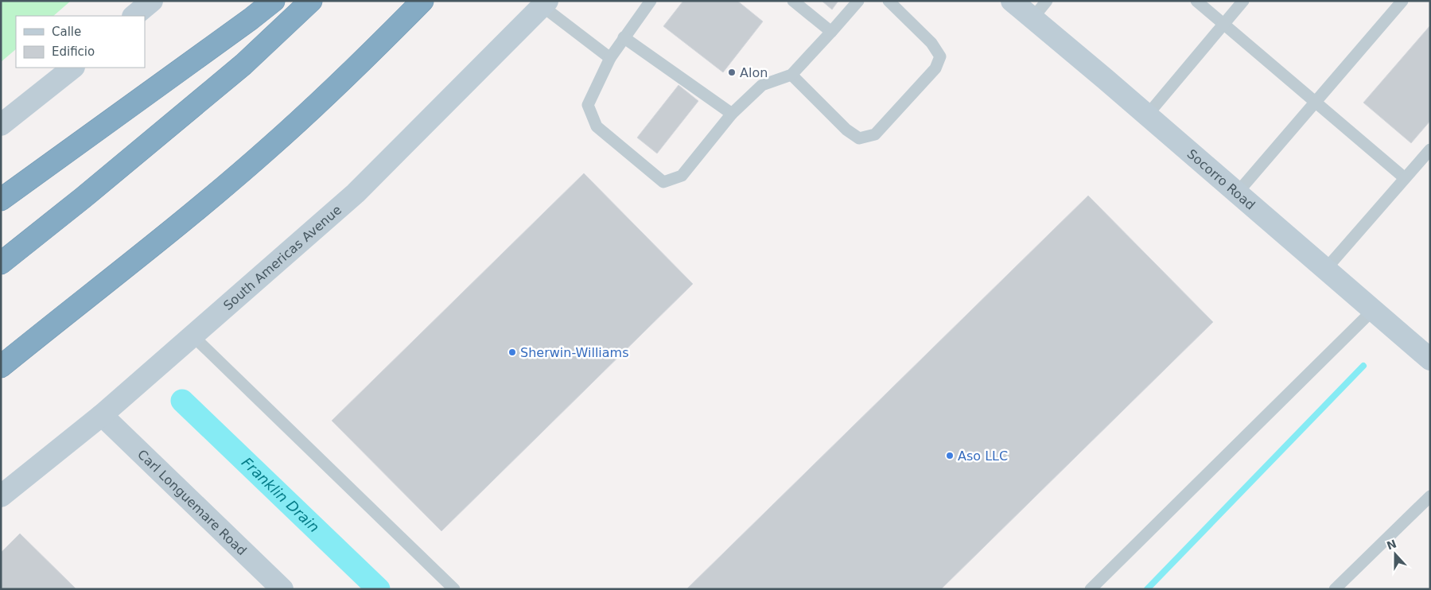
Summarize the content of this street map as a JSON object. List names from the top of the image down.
{
  "streets": {
    "main road": ["Socorro Road", "South Americas Avenue", "Carl Longuemare Road"]
  },
  "crossings": [
    ["South Americas Avenue", "Carl Longuemare Road"]
  ],
  "water": ["Franklin Drain"],
  "places": ["Alon", "Sherwin-Williams", "Aso LLC"],
  "legend": ["Calle", "Edificio"],
  "north": "top"
}
